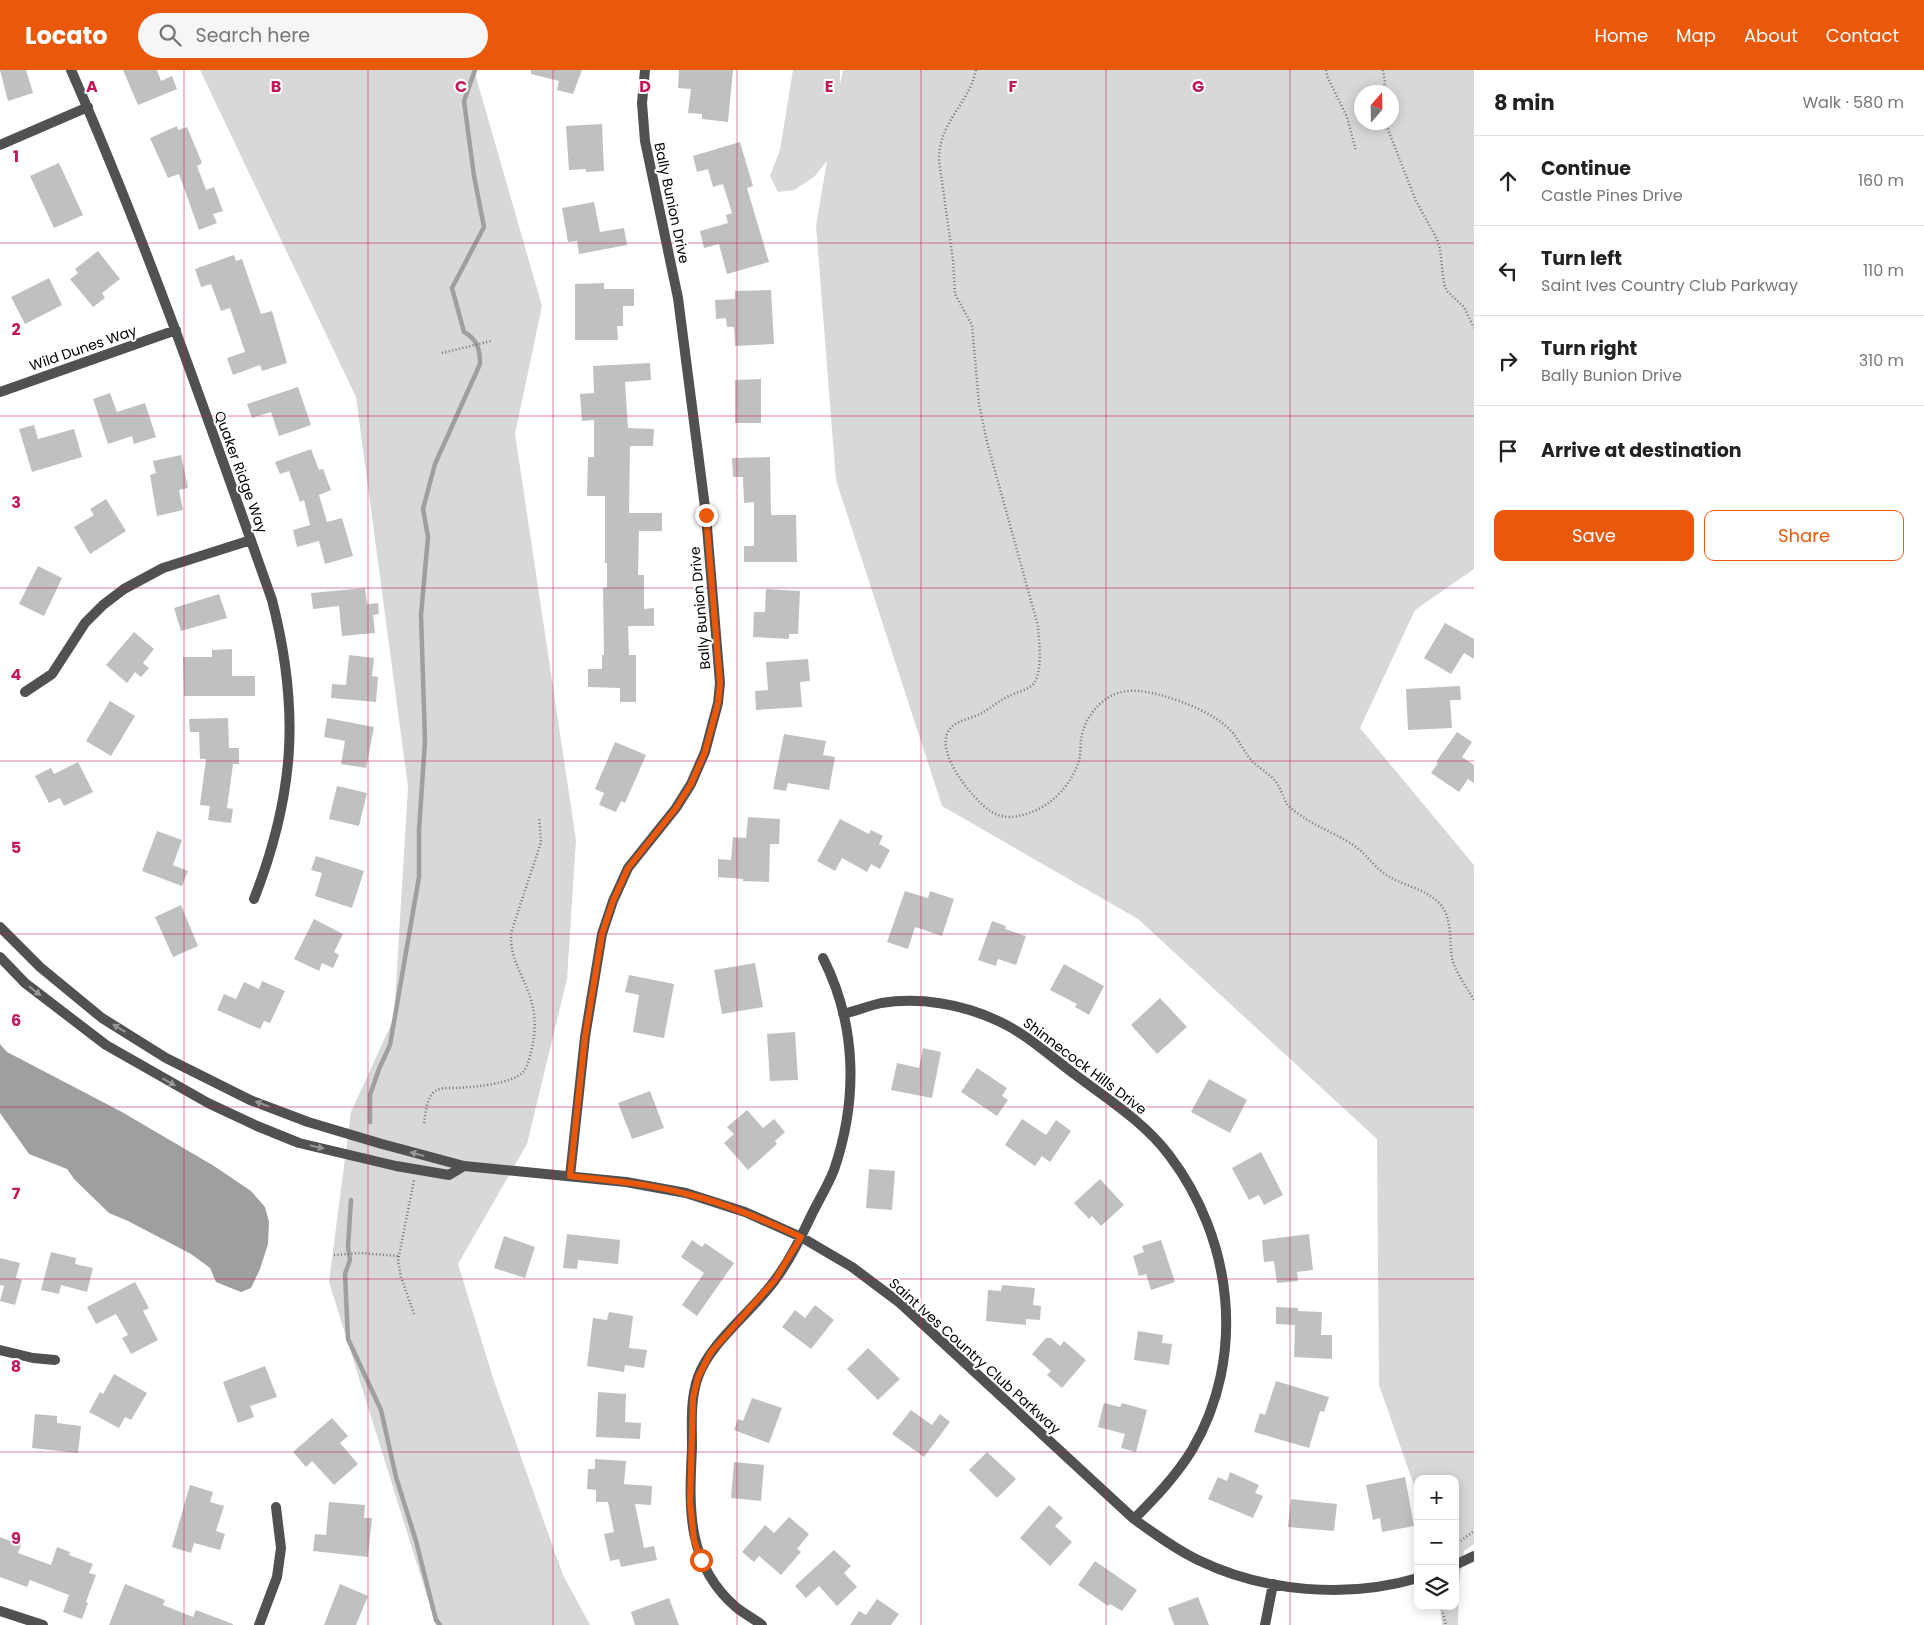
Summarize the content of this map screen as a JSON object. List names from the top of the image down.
{
  "streets": {
    "street": [
      "Bally Bunion Drive",
      "Wild Dunes Way",
      "Quaker Ridge Way",
      "Shinnecock Hills Drive",
      "Saint Ives Country Club Parkway"
    ]
  },
  "crossings": [
    ["Bally Bunion Drive", "Saint Ives Country Club Parkway"],
    ["Wild Dunes Way", "Quaker Ridge Way"],
    ["Shinnecock Hills Drive", "Saint Ives Country Club Parkway"]
  ],
  "north": "top",
  "page": {
    "header": "Locato",
    "search": "Search here",
    "nav": [
      "Home",
      "Map",
      "About",
      "Contact"
    ],
    "heading": ["8 min", "Walk · 580 m"],
    "list": [
      ["Continue", "Castle Pines Drive", "160 m"],
      ["Turn left", "Saint Ives Country Club Parkway", "110 m"],
      ["Turn right", "Bally Bunion Drive", "310 m"],
      "Arrive at destination"
    ],
    "buttons": ["Save", "Share"],
    "map_buttons": ["+", "−"]
  },
  "grid": {
    "columns": [
      "A",
      "B",
      "C",
      "D",
      "E",
      "F",
      "G"
    ],
    "rows": [
      "1",
      "2",
      "3",
      "4",
      "5",
      "6",
      "7",
      "8",
      "9"
    ]
  }
}
